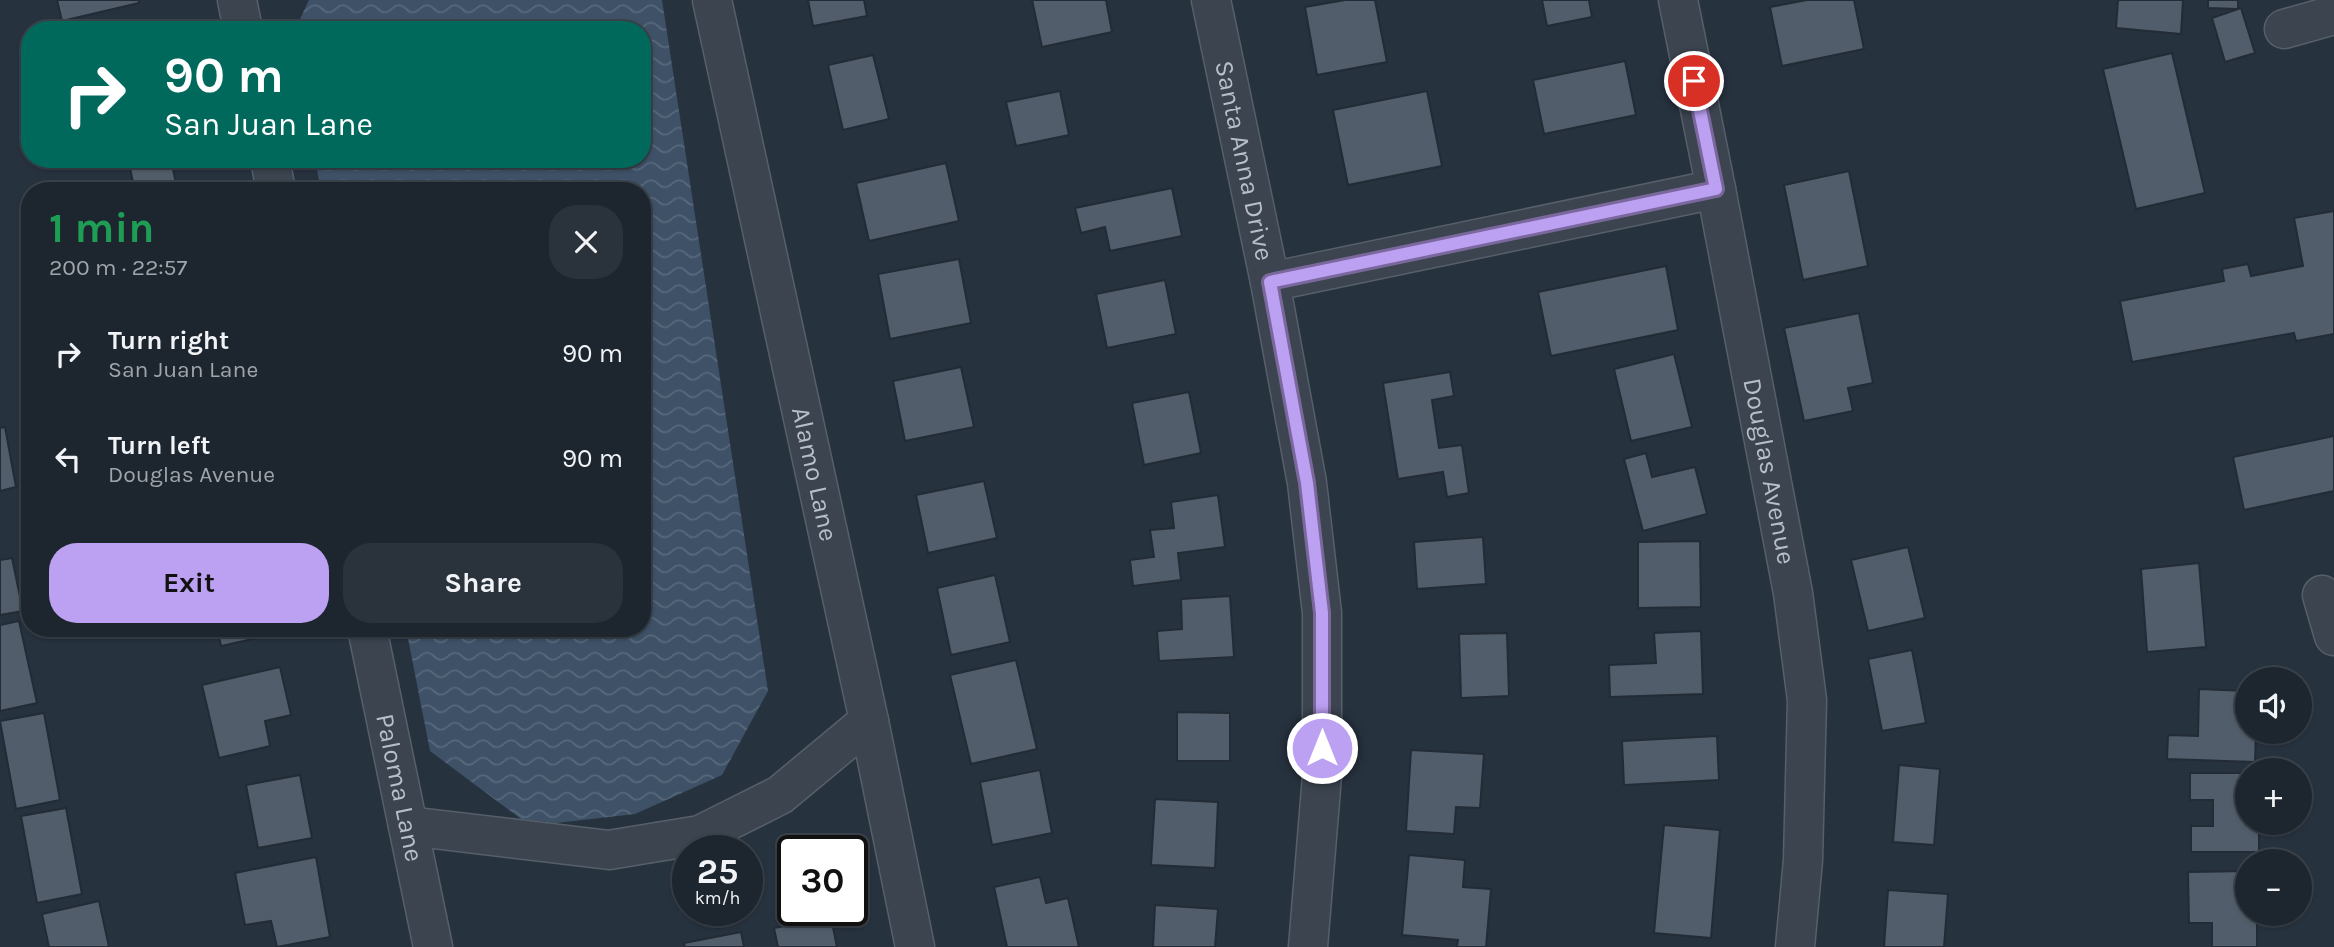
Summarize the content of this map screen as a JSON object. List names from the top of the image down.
{
  "streets": {
    "street": [
      "Santa Anna Drive",
      "Douglas Avenue",
      "Alamo Lane",
      "Paloma Lane"
    ]
  },
  "page": {
    "turn": ["90 m", "San Juan Lane"],
    "heading": ["1 min", "200 m · 22:57"],
    "list": [
      {
        "name": "Turn right",
        "note": "San Juan Lane",
        "value": "90 m"
      },
      {
        "name": "Turn left",
        "note": "Douglas Avenue",
        "value": "90 m"
      }
    ],
    "buttons": ["Exit", "Share"],
    "map_buttons": ["+", "−"],
    "speed": "25 km/h",
    "limit": "30"
  }
}
